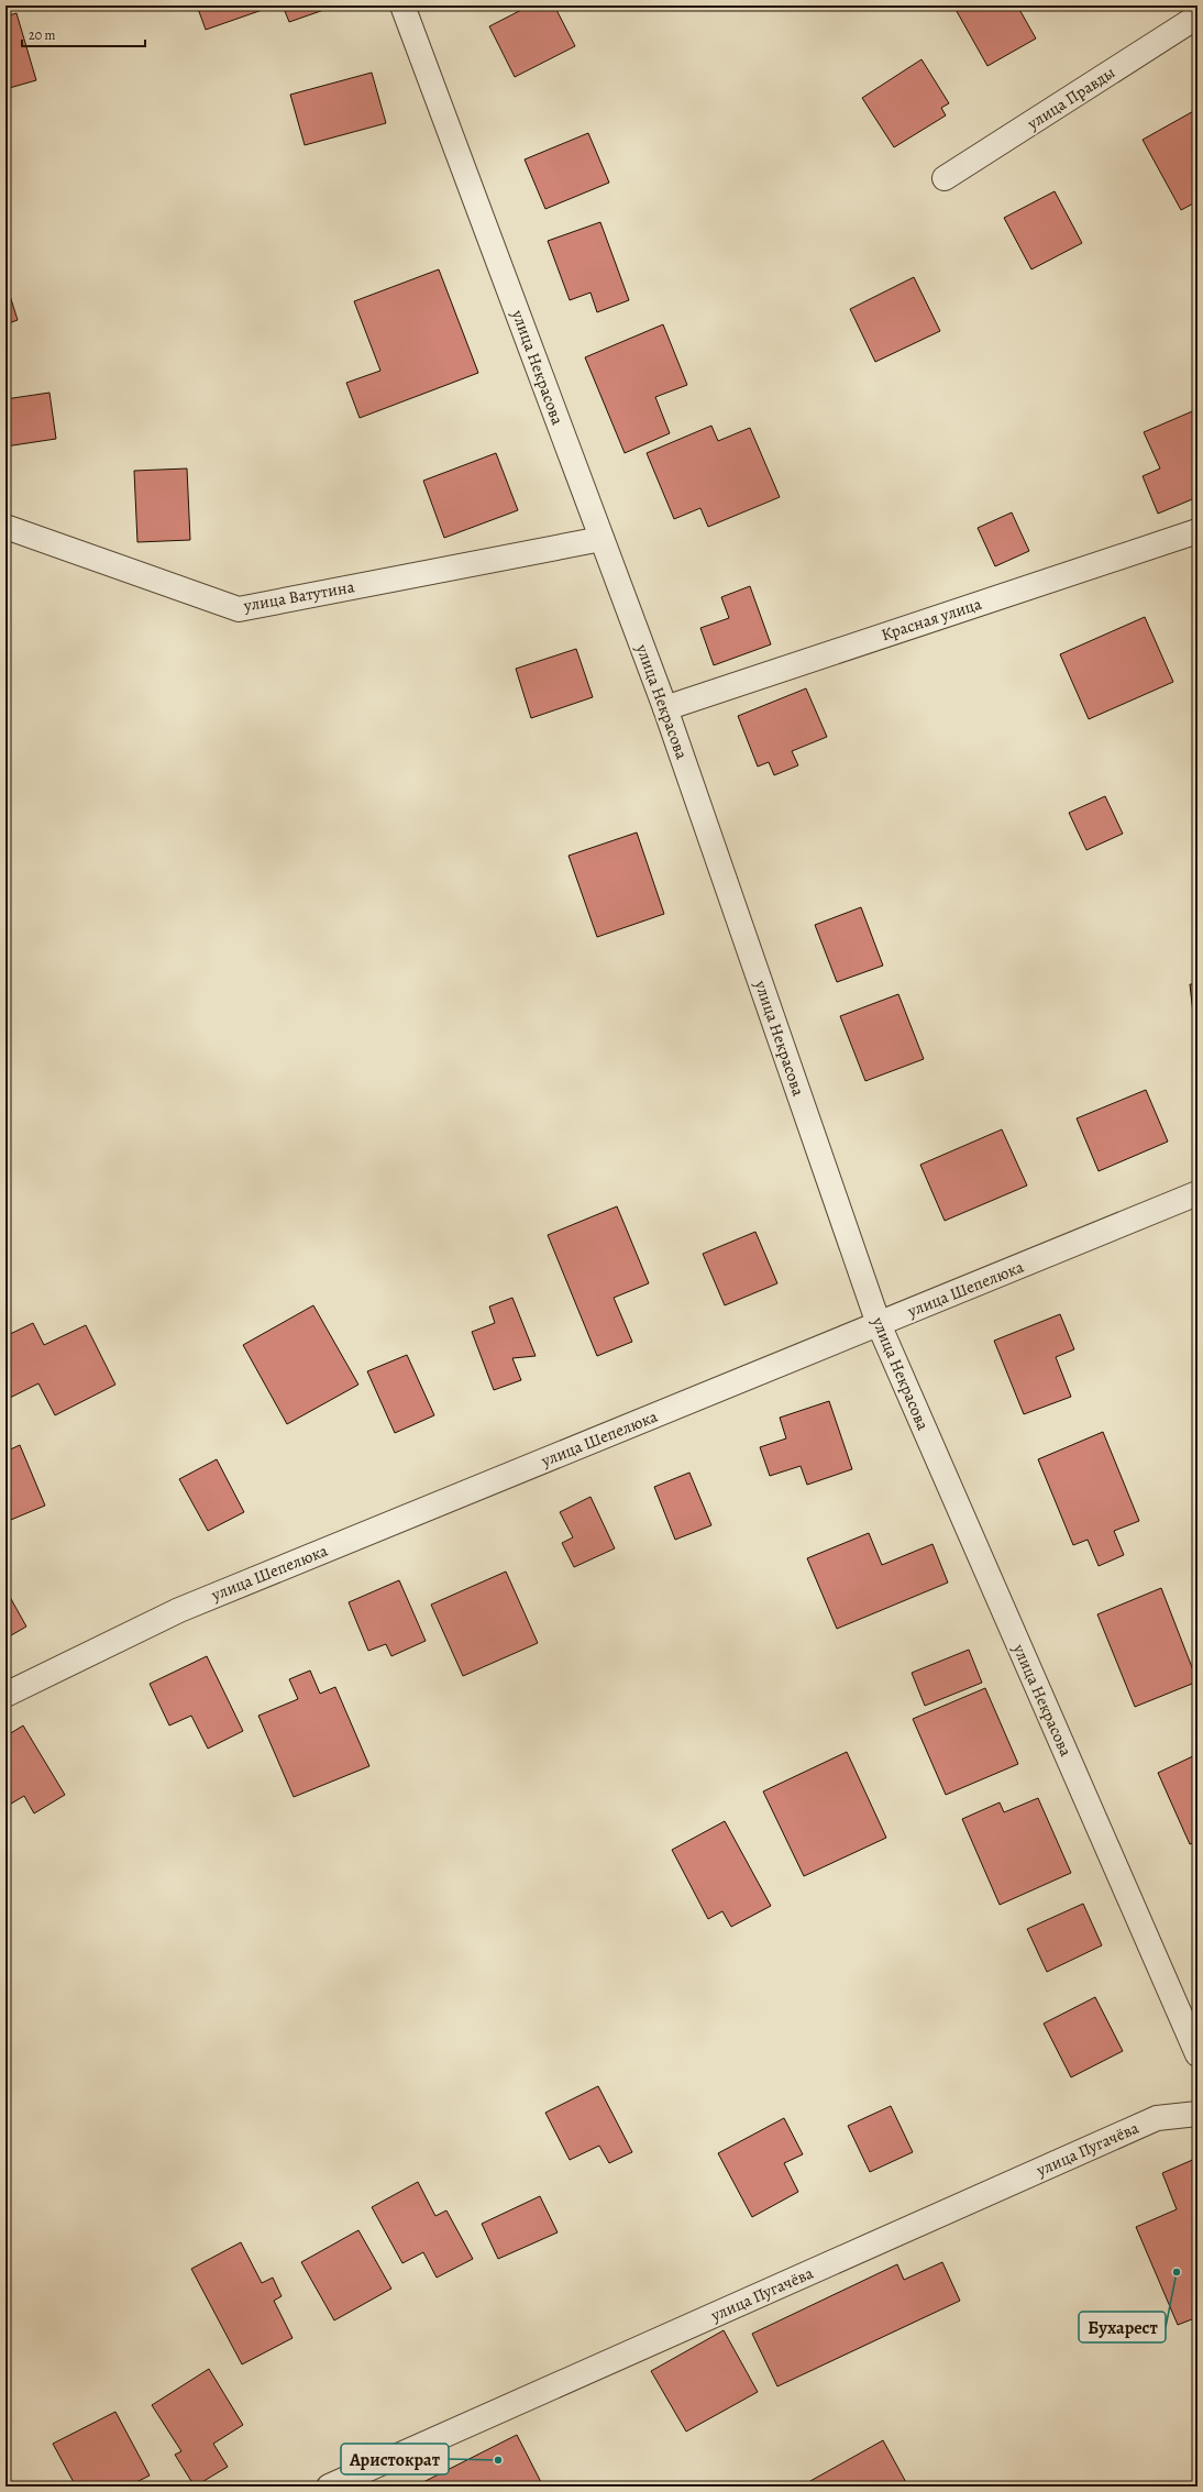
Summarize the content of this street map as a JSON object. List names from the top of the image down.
{
  "streets": {
    "street": [
      "улица Правды",
      "улица Некрасова",
      "улица Ватутина",
      "Красная улица",
      "улица Шепелюка",
      "улица Пугачёва"
    ]
  },
  "crossings": [
    ["улица Некрасова", "улица Ватутина"],
    ["улица Некрасова", "Красная улица"],
    ["улица Некрасова", "улица Шепелюка"]
  ],
  "places": ["Бухарест", "Аристократ"],
  "scale_bar": "20 m"
}
